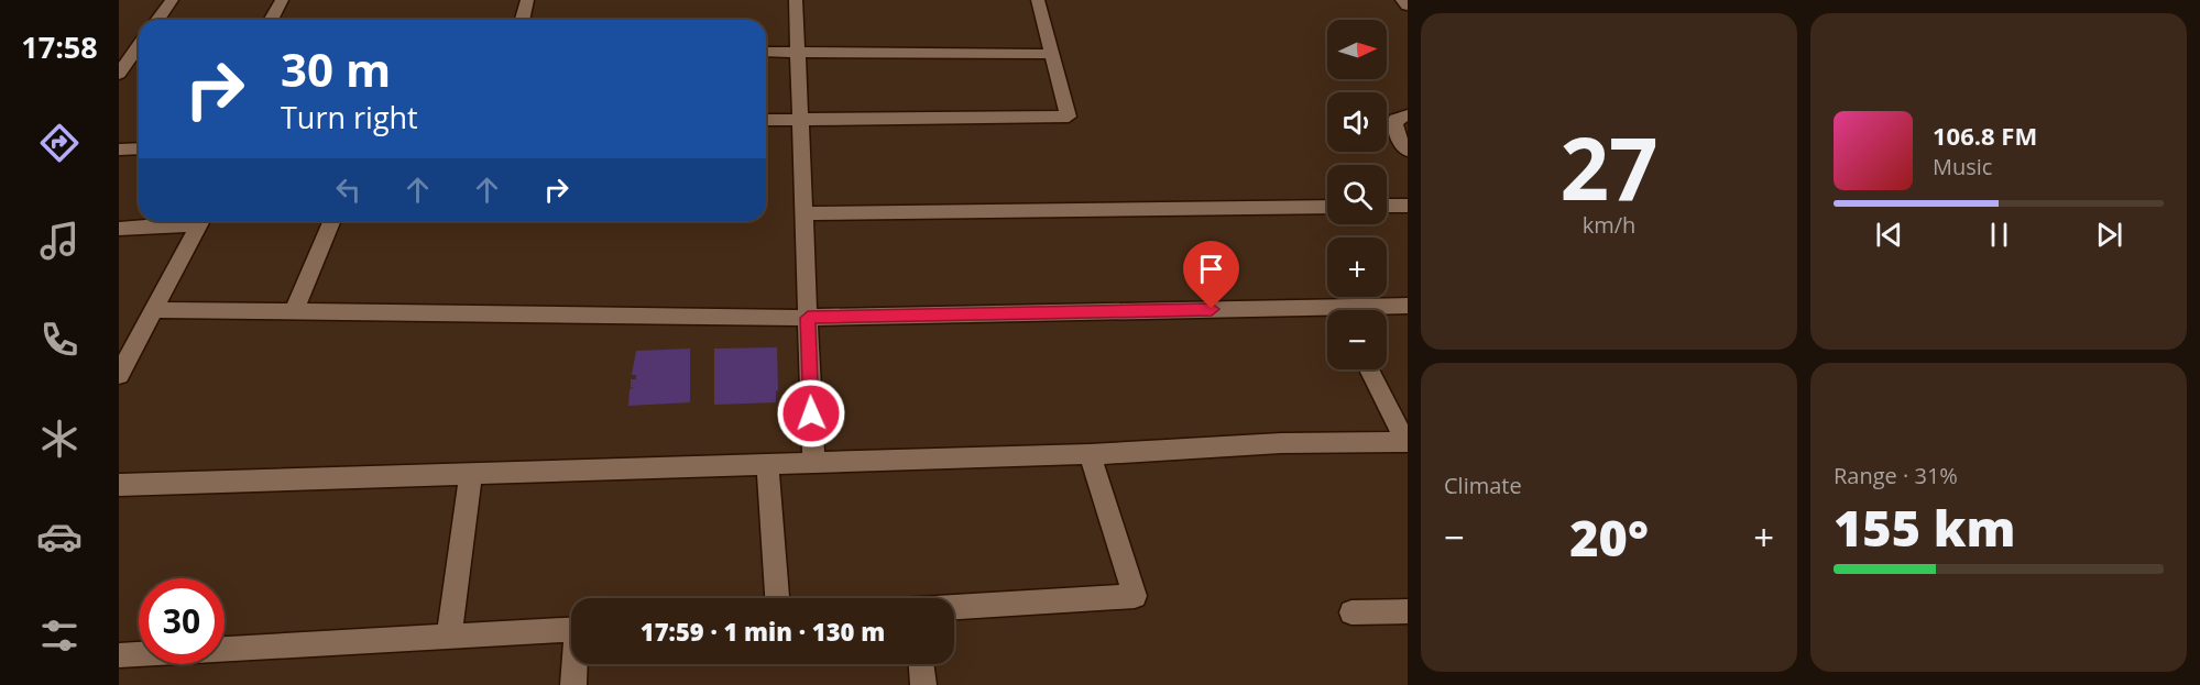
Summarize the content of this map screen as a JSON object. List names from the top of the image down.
{
  "north": "right",
  "page": {
    "tabs": "17:58",
    "tile": [
      ["27", "km/h"],
      "Climate",
      ["Range · 31%", "155 km"]
    ],
    "map_buttons": ["+", "−"],
    "turn": ["30 m", "Turn right"],
    "song": ["106.8 FM", "Music"],
    "heat": ["−", "20°", "+"],
    "limit": "30",
    "trip": "17:59 · 1 min · 130 m"
  }
}
